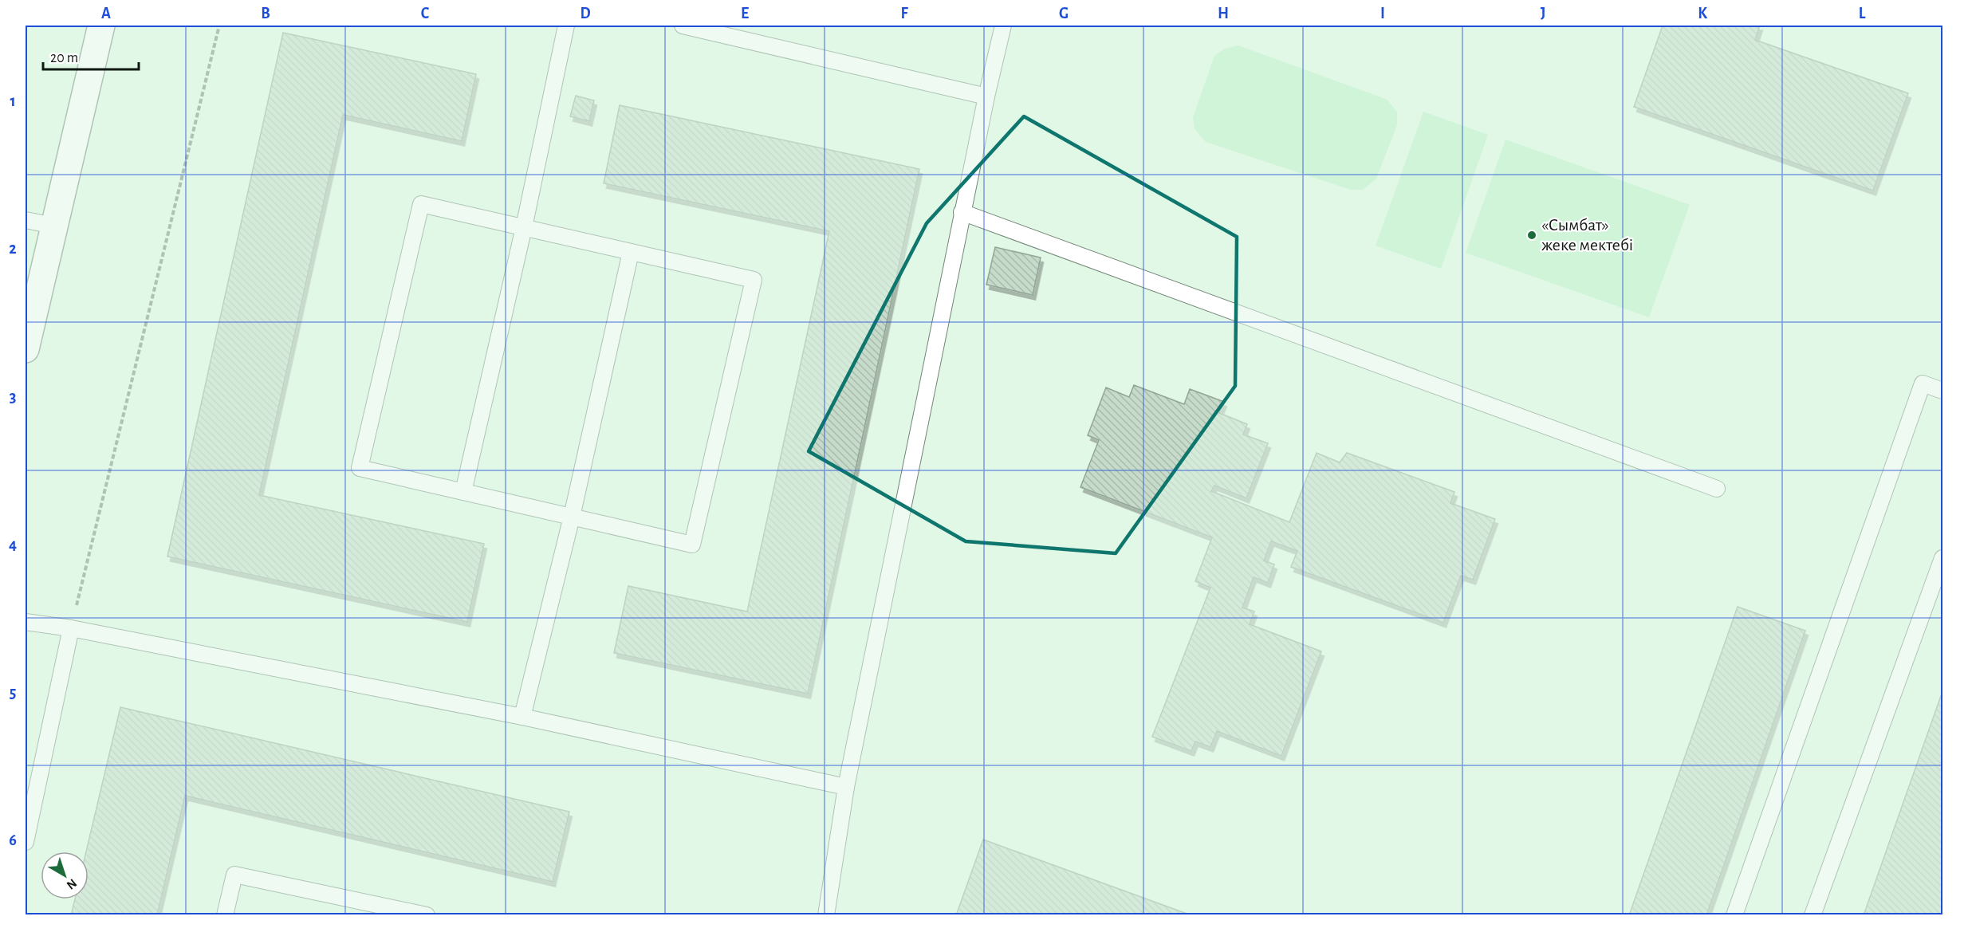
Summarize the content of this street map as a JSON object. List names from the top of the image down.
{
  "places": ["«Сымбат» жеке мектебі"],
  "scale_bar": "20 m",
  "north": "bottom right",
  "grid": {
    "columns": [
      "A",
      "B",
      "C",
      "D",
      "E",
      "F",
      "G",
      "H",
      "I",
      "J",
      "K",
      "L"
    ],
    "rows": [
      "1",
      "2",
      "3",
      "4",
      "5",
      "6"
    ]
  }
}
